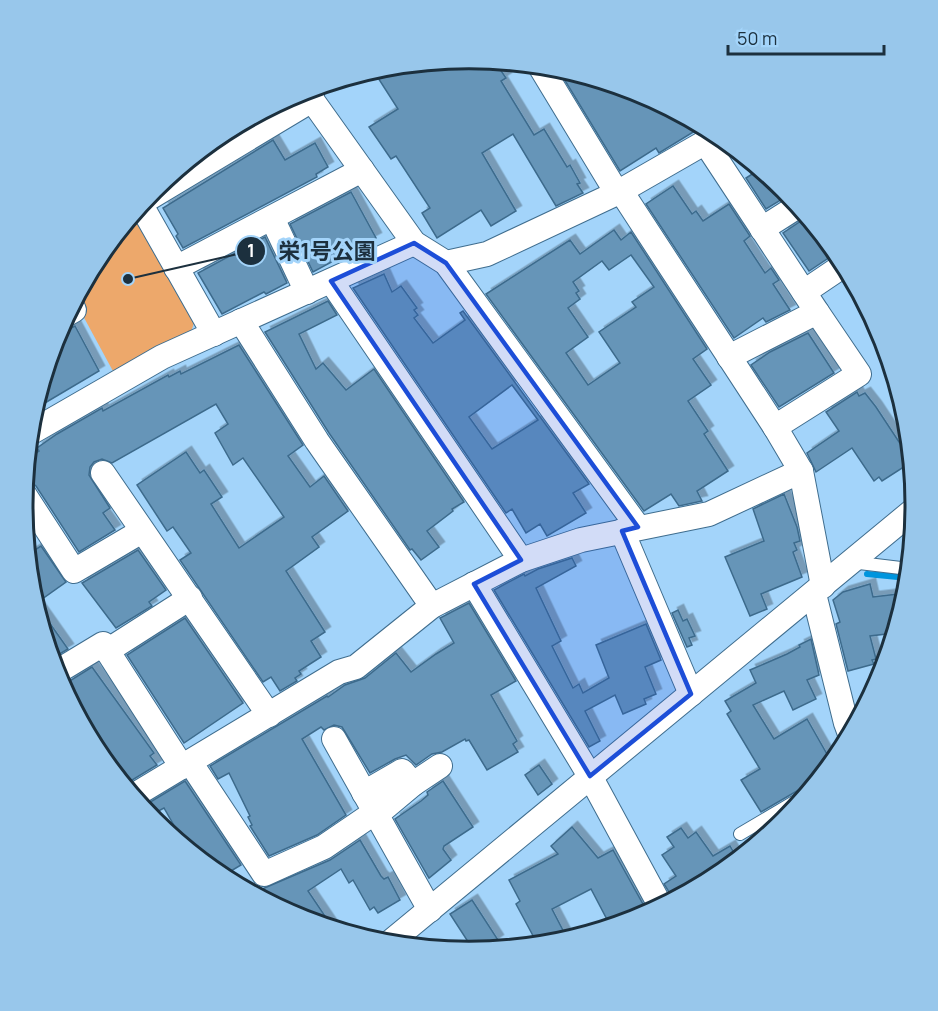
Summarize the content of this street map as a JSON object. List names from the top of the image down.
{
  "places": ["栄1号公園"],
  "scale_bar": "50 m"
}
